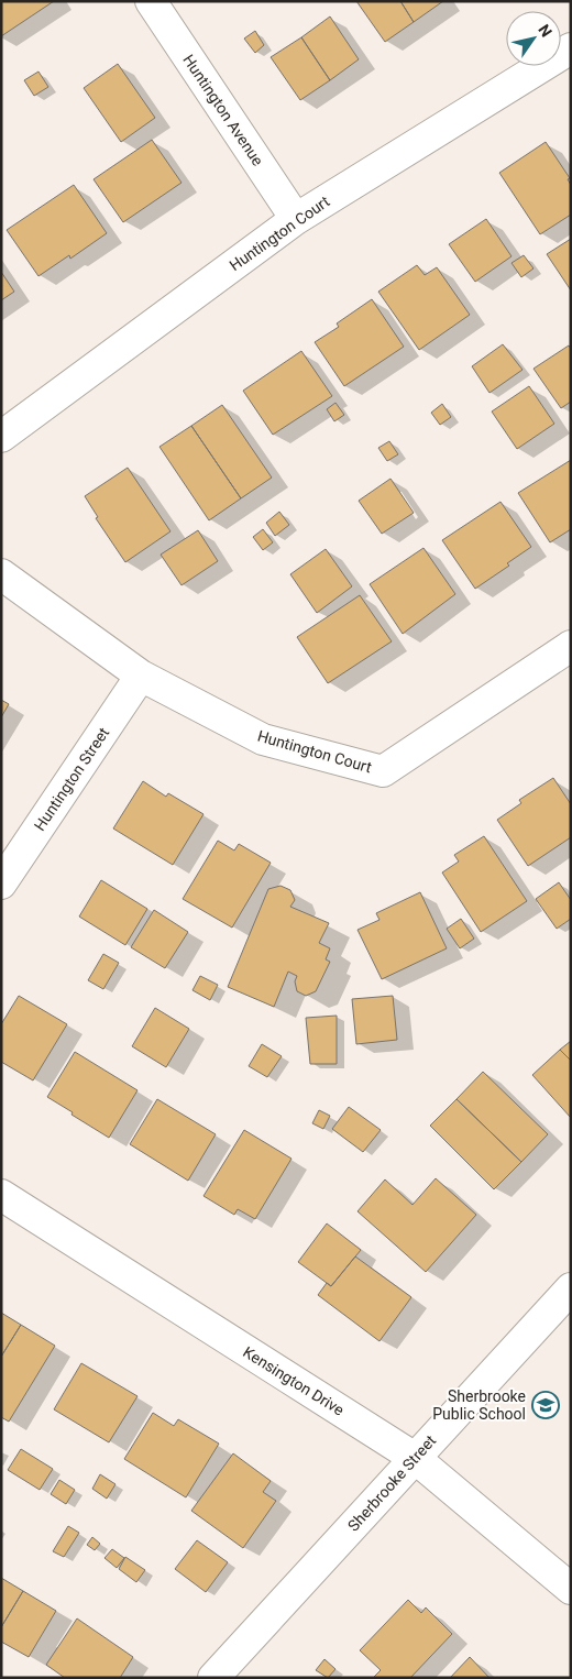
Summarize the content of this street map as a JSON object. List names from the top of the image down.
{
  "streets": {
    "street": [
      "Huntington Avenue",
      "Huntington Court",
      "Huntington Street",
      "Kensington Drive",
      "Sherbrooke Street"
    ]
  },
  "crossings": [
    ["Huntington Avenue", "Huntington Court"],
    ["Huntington Court", "Huntington Street"],
    ["Kensington Drive", "Sherbrooke Street"]
  ],
  "places": {
    "school or university": ["Sherbrooke Public School"]
  },
  "north": "top right"
}
